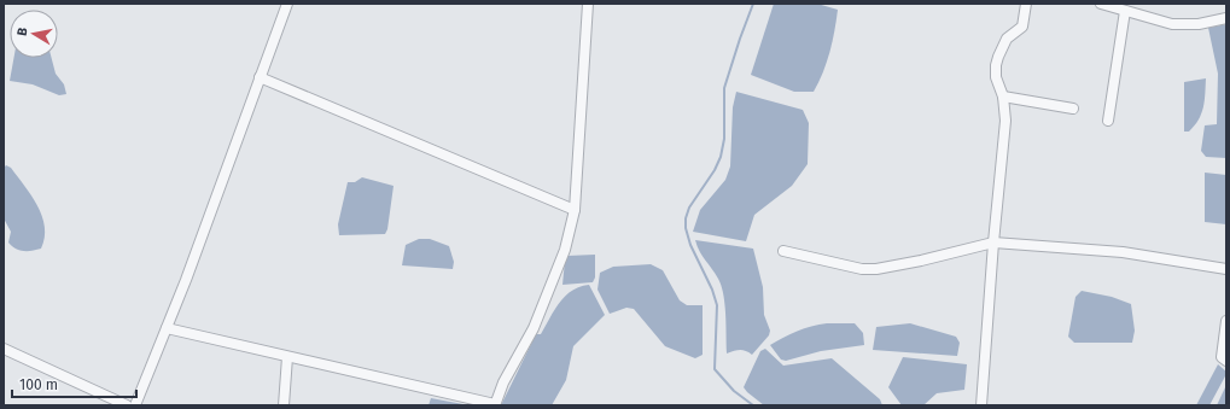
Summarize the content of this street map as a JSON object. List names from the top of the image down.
{
  "scale_bar": "100 m",
  "north": "left"
}
